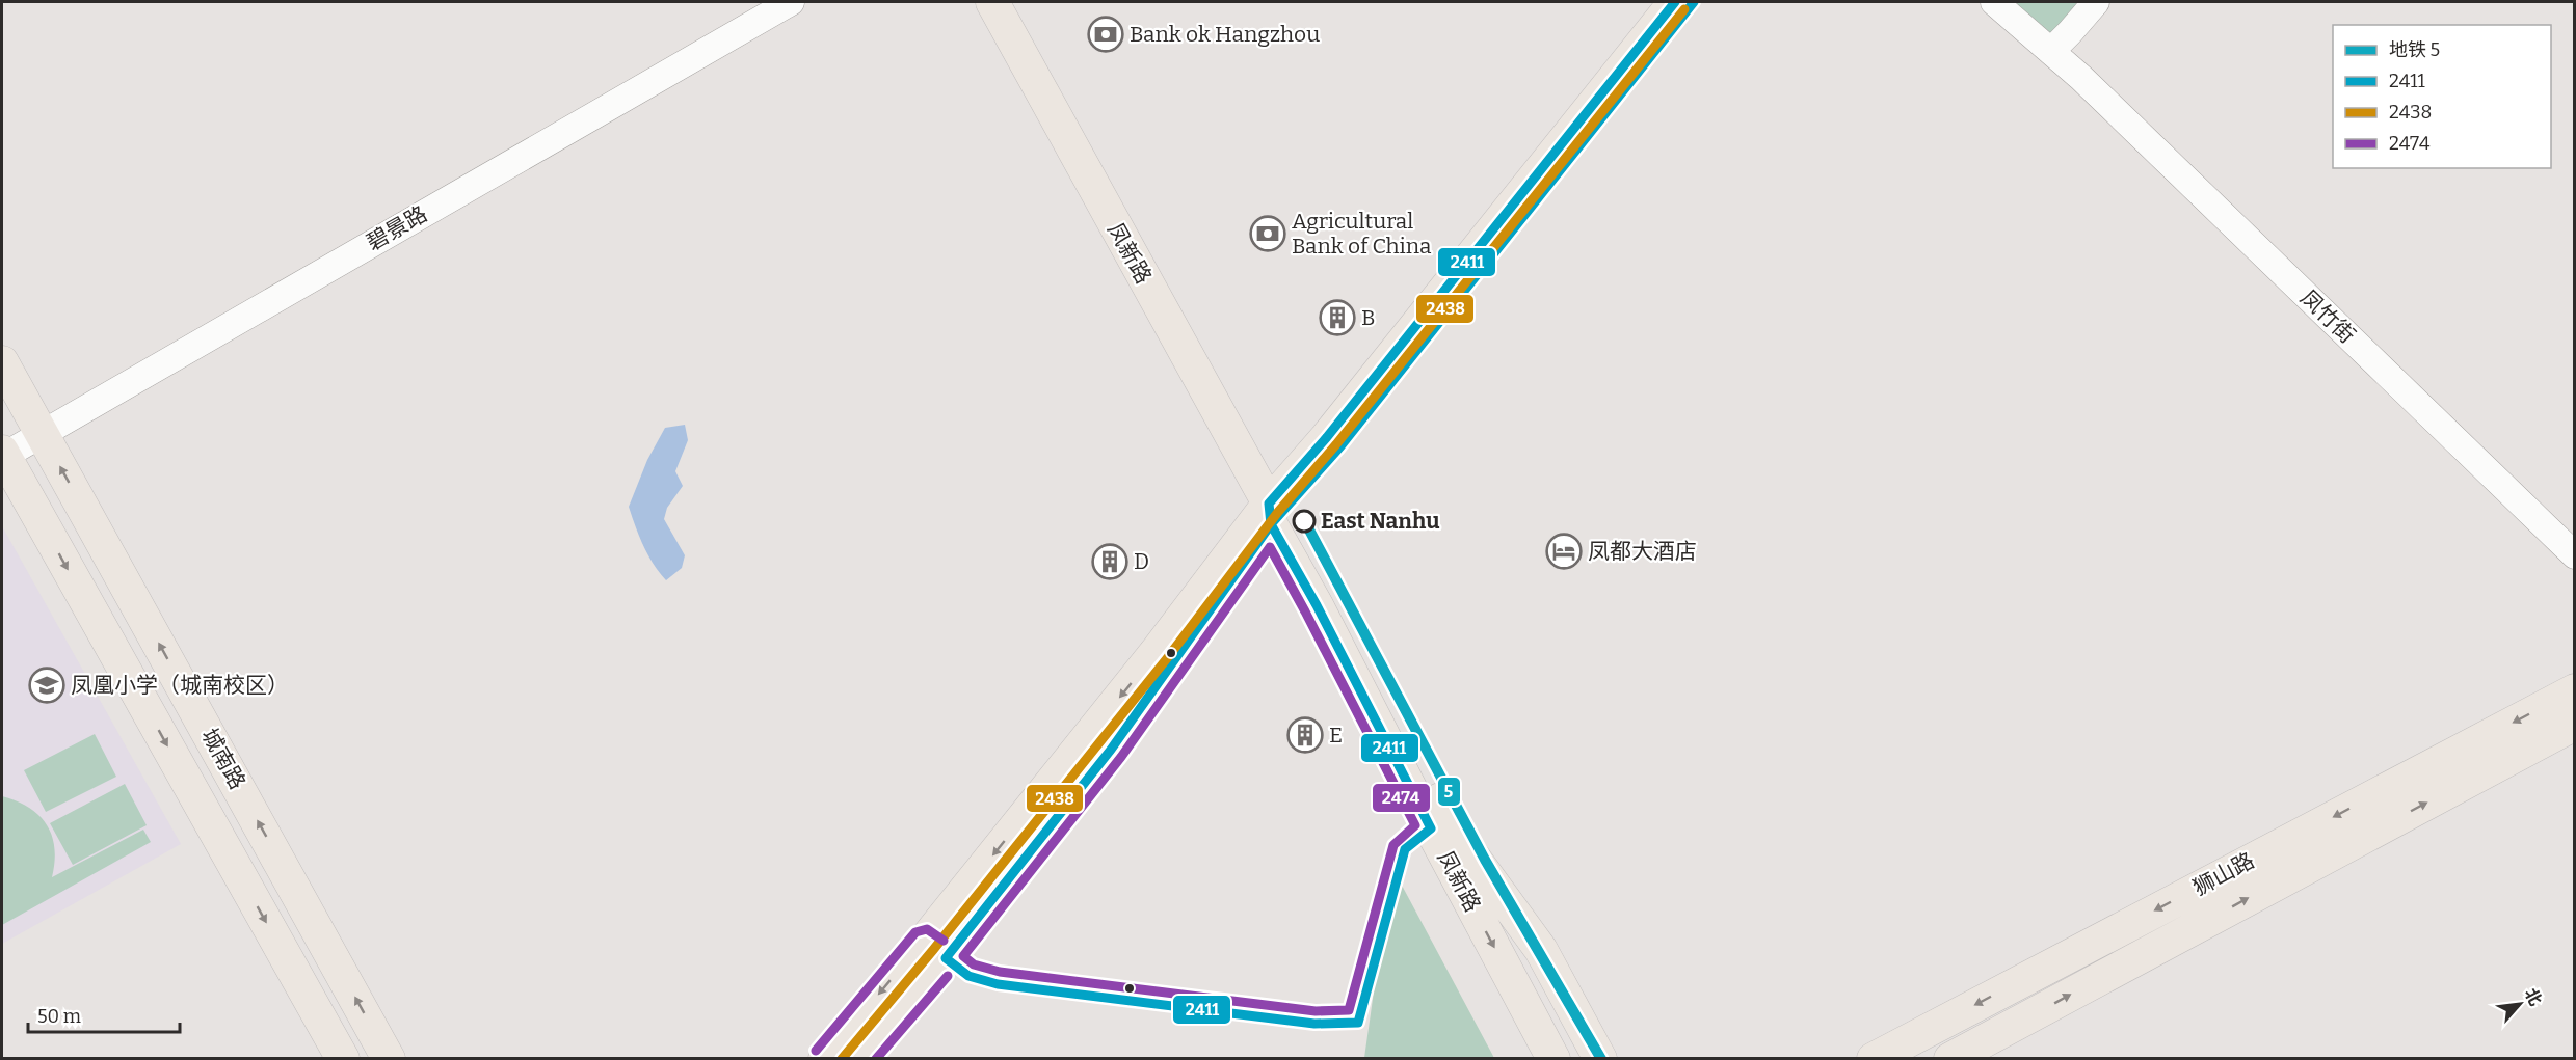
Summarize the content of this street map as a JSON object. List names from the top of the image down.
{
  "streets": {
    "main road": ["凤新路", "城南路", "狮山路"],
    "street": ["碧景路", "凤竹街"]
  },
  "crossings": [
    ["碧景路", "城南路"]
  ],
  "places": {
    "bank": ["Bank ok Hangzhou", "Agricultural Bank of China"],
    "building": ["B", "D", "E"],
    "other": ["East Nanhu"],
    "hotel": ["凤都大酒店"],
    "school or university": ["凤凰小学（城南校区）"]
  },
  "lines": [
    "transit line 2411",
    "transit line 2438",
    "metro line 5",
    "transit line 2474"
  ],
  "legend": [
    "地铁 5",
    "2411",
    "2438",
    "2474"
  ],
  "scale_bar": "50 m",
  "north": "top right"
}
